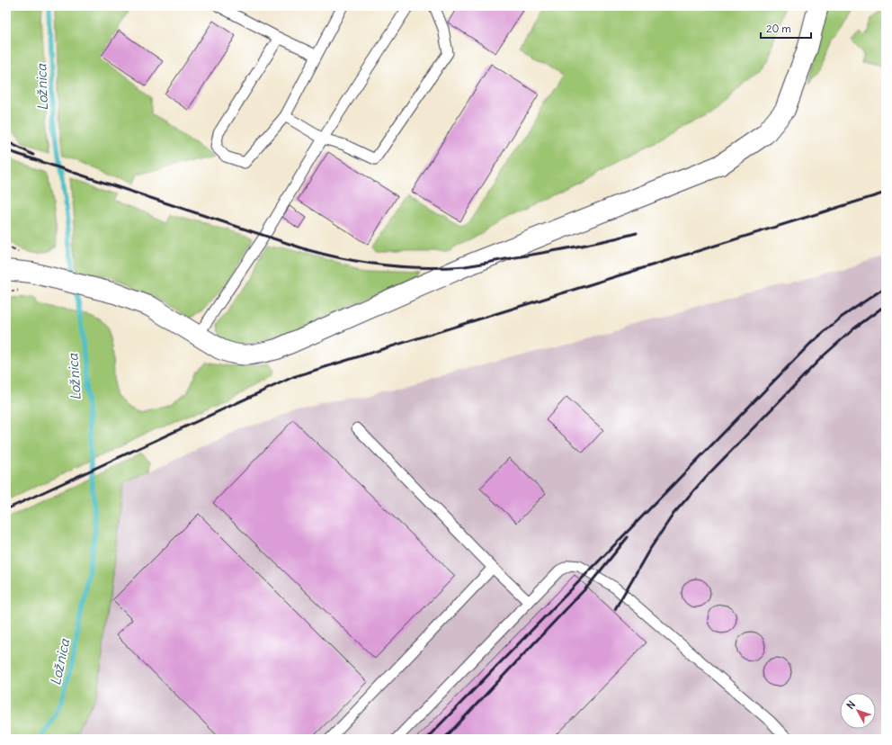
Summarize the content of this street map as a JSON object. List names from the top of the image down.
{
  "water": ["Ložnica"],
  "scale_bar": "20 m",
  "north": "top left"
}
